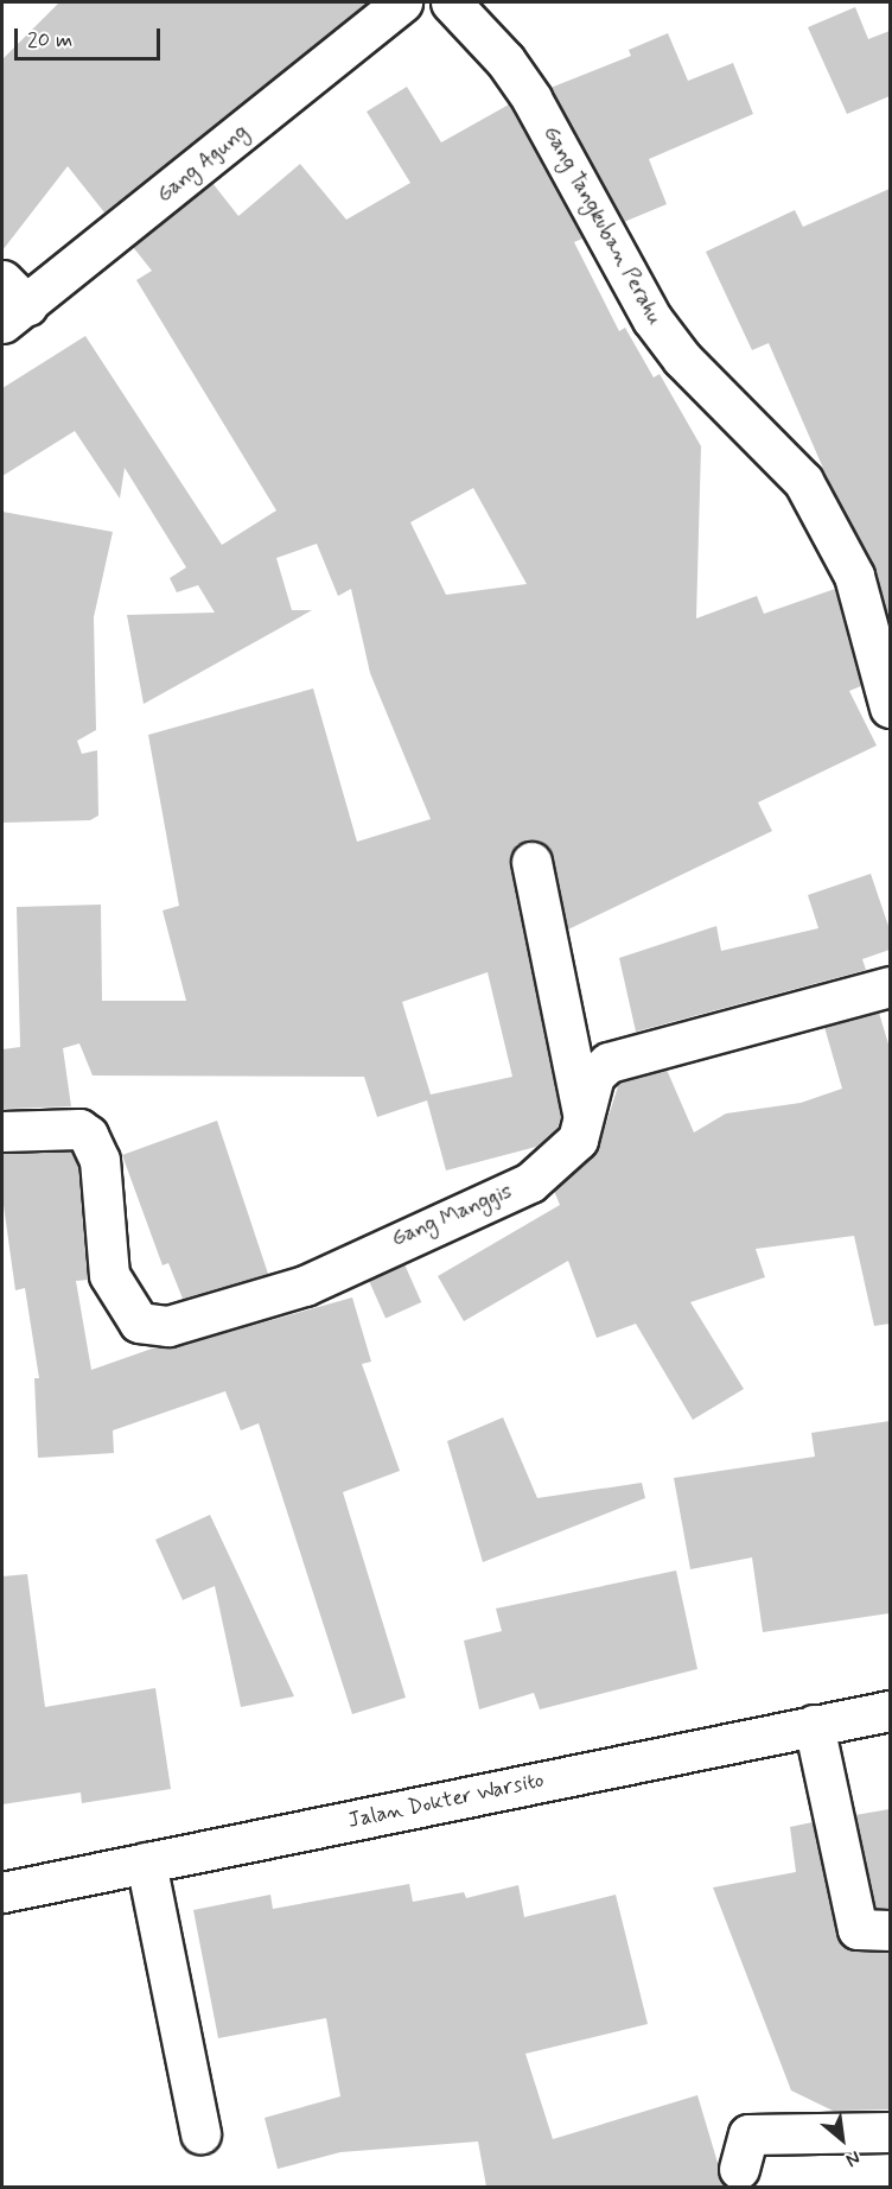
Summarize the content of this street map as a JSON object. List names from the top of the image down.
{
  "streets": {
    "street": [
      "Gang Agung",
      "Gang Tangkuban Perahu",
      "Gang Manggis",
      "Jalan Dokter Warsito"
    ]
  },
  "scale_bar": "20 m",
  "north": "bottom right"
}
